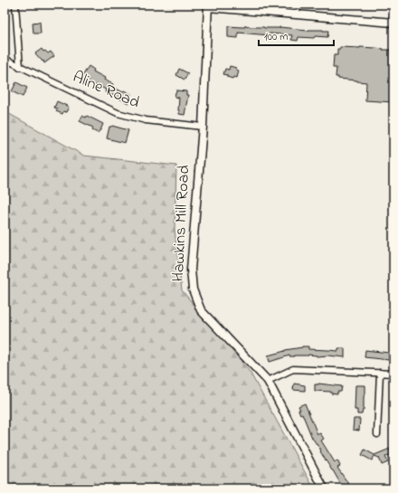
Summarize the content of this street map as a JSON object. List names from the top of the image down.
{
  "streets": {
    "street": ["Aline Road", "Hawkins Mill Road"]
  },
  "crossings": [
    ["Aline Road", "Hawkins Mill Road"]
  ],
  "scale_bar": "100 m"
}
